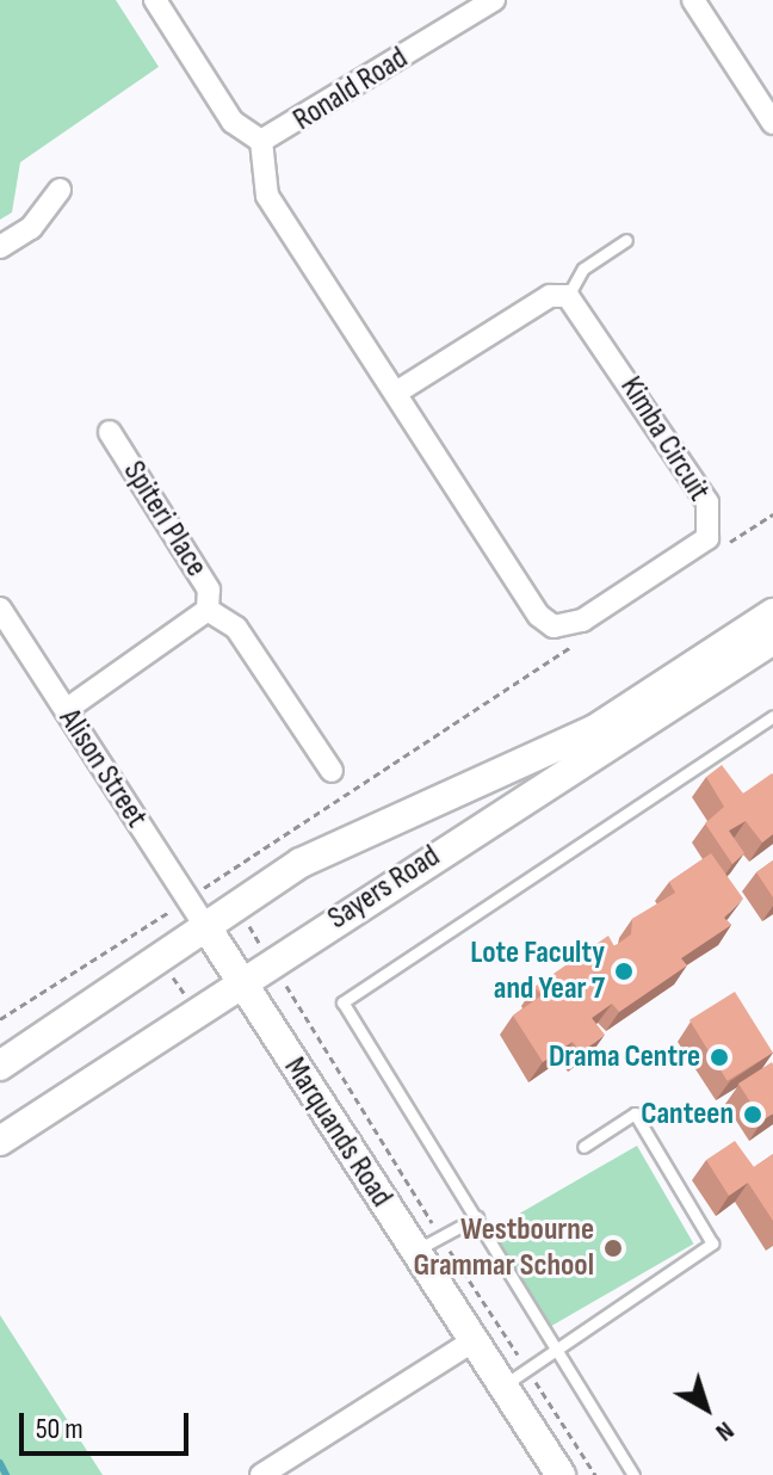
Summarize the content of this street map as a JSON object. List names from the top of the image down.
{
  "streets": {
    "main road": ["Sayers Road", "Marquands Road"],
    "street": [
      "Ronald Road",
      "Kimba Circuit",
      "Spiteri Place",
      "Alison Street"
    ]
  },
  "crossings": [
    ["Ronald Road", "Kimba Circuit"],
    ["Spiteri Place", "Alison Street"],
    ["Alison Street", "Sayers Road"],
    ["Alison Street", "Marquands Road"],
    ["Sayers Road", "Marquands Road"]
  ],
  "places": [
    "Lote Faculty and Year 7",
    "Drama Centre",
    "Canteen",
    "Westbourne Grammar School"
  ],
  "scale_bar": "50 m",
  "north": "bottom right"
}
